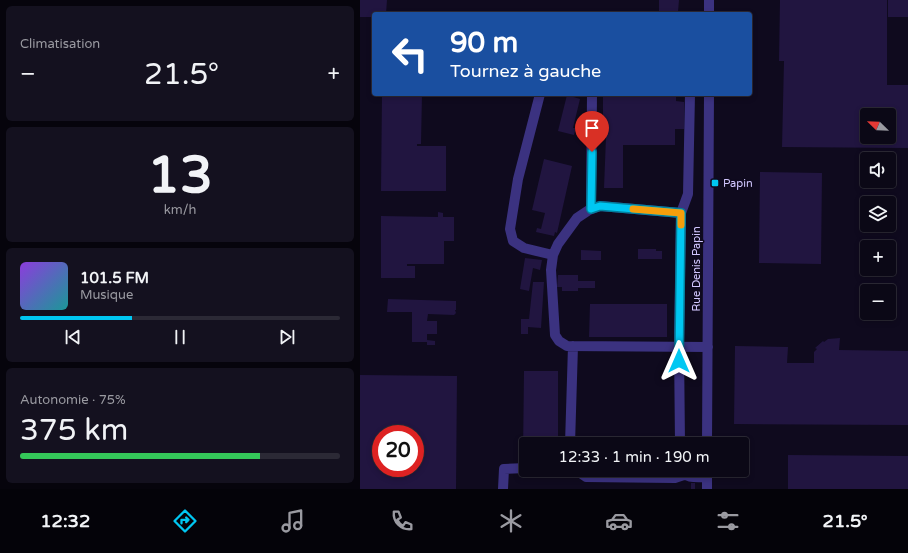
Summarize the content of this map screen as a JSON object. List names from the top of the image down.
{
  "streets": {
    "street": ["Rue Denis Papin"]
  },
  "places": {
    "transit": ["Papin"]
  },
  "north": "top left",
  "page": {
    "tile": [
      "Climatisation",
      ["13", "km/h"],
      ["Autonomie · 75%", "375 km"]
    ],
    "turn": ["90 m", "Tournez à gauche"],
    "heat": ["−", "21.5°", "+"],
    "map_buttons": ["+", "−"],
    "song": ["101.5 FM", "Musique"],
    "limit": "20",
    "trip": "12:33 · 1 min · 190 m",
    "tabs": ["12:32", "21.5°"]
  }
}
